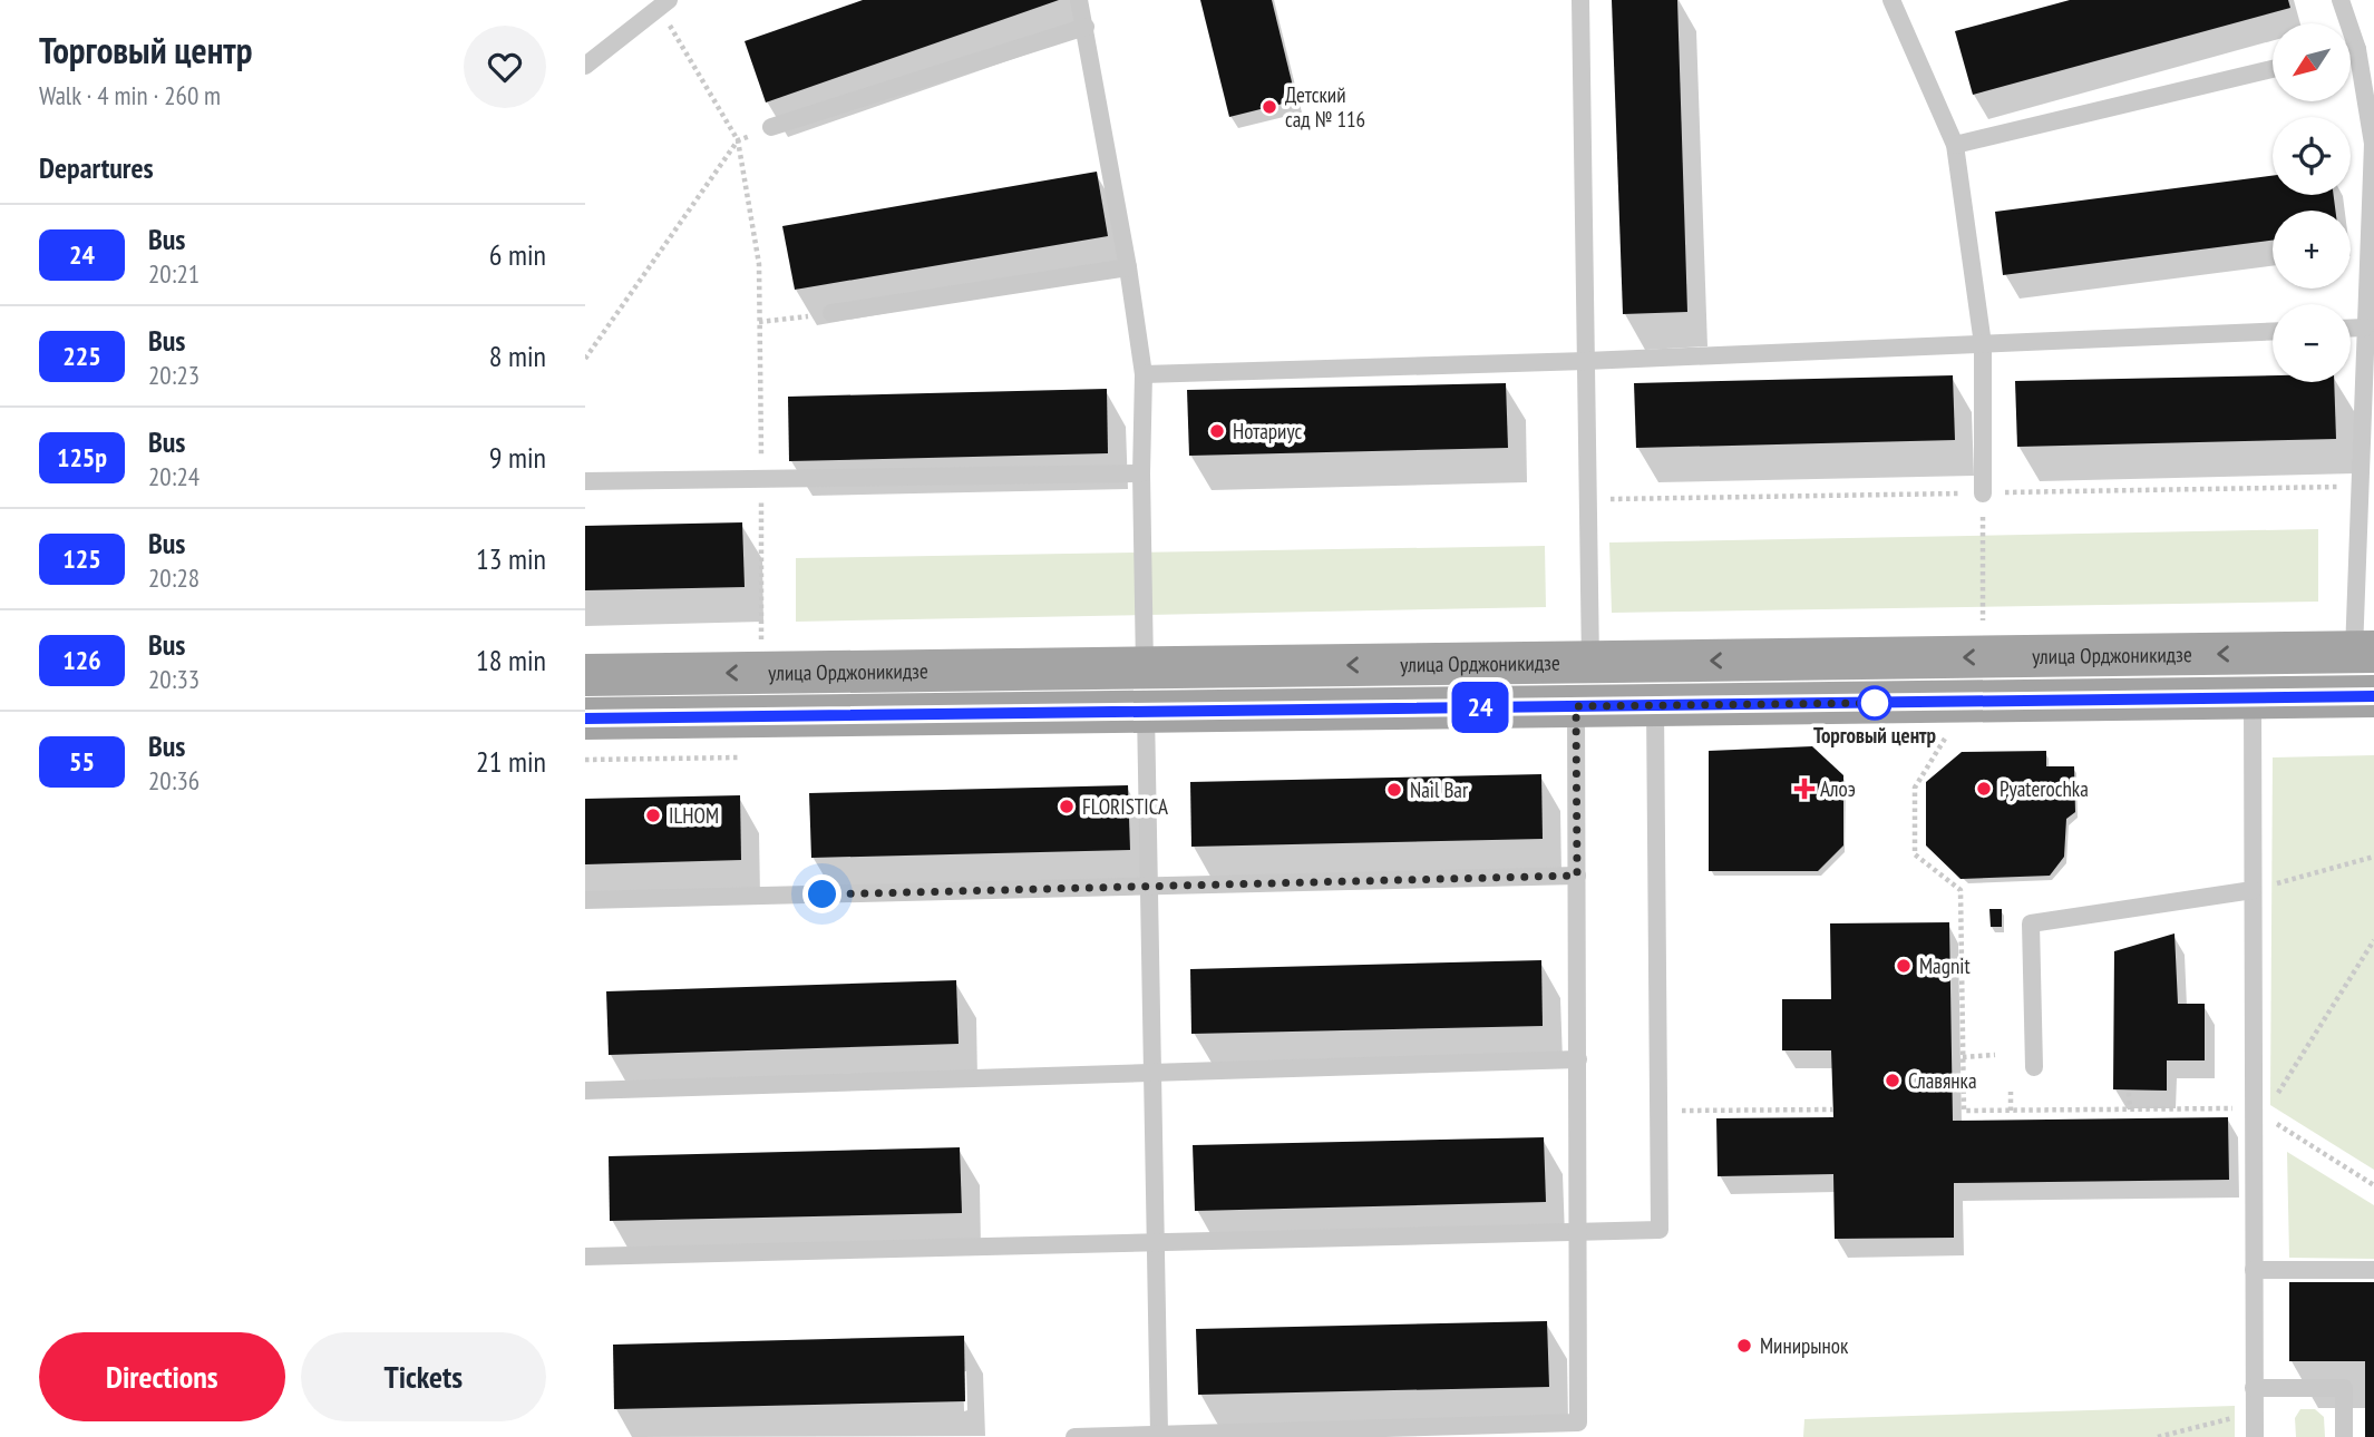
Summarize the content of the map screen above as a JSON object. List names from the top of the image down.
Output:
{
  "streets": {
    "main road": ["улица Орджоникидзе"]
  },
  "places": {
    "other": [
      "Детский сад № 116",
      "Нотариус",
      "Торговый центр",
      "Pyaterochka",
      "Nail Bar",
      "FLORISTICA",
      "ILHOM",
      "Magnit",
      "Славянка",
      "Минирынок"
    ],
    "health": ["Алоэ"]
  },
  "lines": ["bus line 24"],
  "north": "bottom left",
  "page": {
    "heading": [
      ["Торговый центр", "Walk · 4 min · 260 m"],
      "Departures"
    ],
    "on_map": "24",
    "map_buttons": ["+", "−"],
    "list": [
      {
        "mark": "24",
        "name": "Bus",
        "note": "20:21",
        "value": "6 min"
      },
      {
        "mark": "225",
        "name": "Bus",
        "note": "20:23",
        "value": "8 min"
      },
      {
        "mark": "125р",
        "name": "Bus",
        "note": "20:24",
        "value": "9 min"
      },
      {
        "mark": "125",
        "name": "Bus",
        "note": "20:28",
        "value": "13 min"
      },
      {
        "mark": "126",
        "name": "Bus",
        "note": "20:33",
        "value": "18 min"
      },
      {
        "mark": "55",
        "name": "Bus",
        "note": "20:36",
        "value": "21 min"
      }
    ],
    "buttons": ["Directions", "Tickets"]
  }
}
